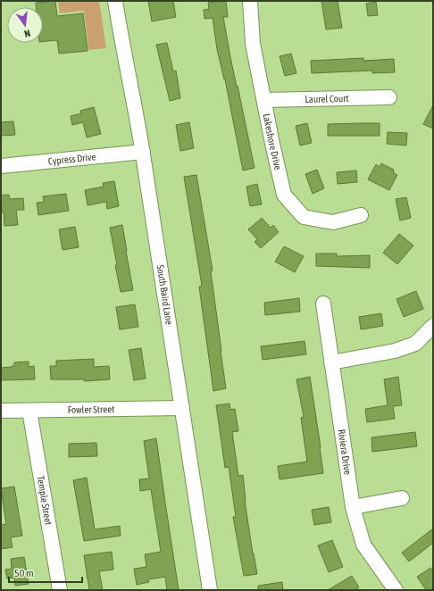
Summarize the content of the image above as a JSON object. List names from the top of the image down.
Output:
{
  "streets": {
    "street": [
      "Laurel Court",
      "Lakeshore Drive",
      "Cypress Drive",
      "South Baird Lane",
      "Fowler Street",
      "Riviera Drive",
      "Temple Street"
    ]
  },
  "crossings": [
    ["Laurel Court", "Lakeshore Drive"],
    ["Cypress Drive", "South Baird Lane"],
    ["South Baird Lane", "Fowler Street"],
    ["Fowler Street", "Temple Street"]
  ],
  "scale_bar": "50 m",
  "north": "bottom"
}
